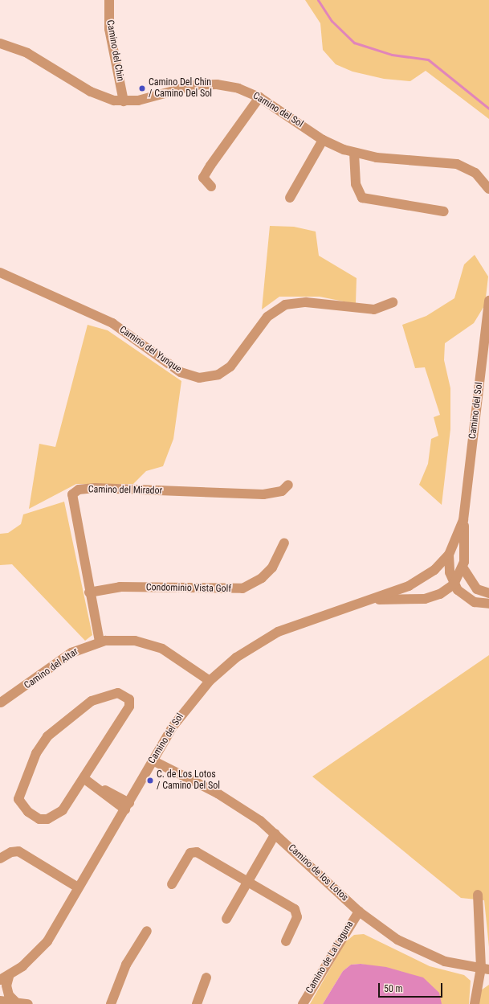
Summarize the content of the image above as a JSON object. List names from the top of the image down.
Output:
{
  "streets": {
    "street": [
      "Camino del Chin",
      "Camino del Sol",
      "Camino del Yunque",
      "Camino del Mirador",
      "Condominio Vista Golf",
      "Camino del Altar",
      "Camino de los Lotos",
      "Camino de La Laguna"
    ]
  },
  "crossings": [
    ["Camino del Chin", "Camino del Sol"],
    ["Camino del Sol", "Camino del Altar"],
    ["Camino del Sol", "Camino de los Lotos"],
    ["Camino del Mirador", "Condominio Vista Golf"],
    ["Camino del Mirador", "Camino del Altar"],
    ["Camino de los Lotos", "Camino de La Laguna"]
  ],
  "places": ["Camino Del Chin / Camino Del Sol", "C. de Los Lotos / Camino Del Sol"],
  "scale_bar": "50 m"
}
